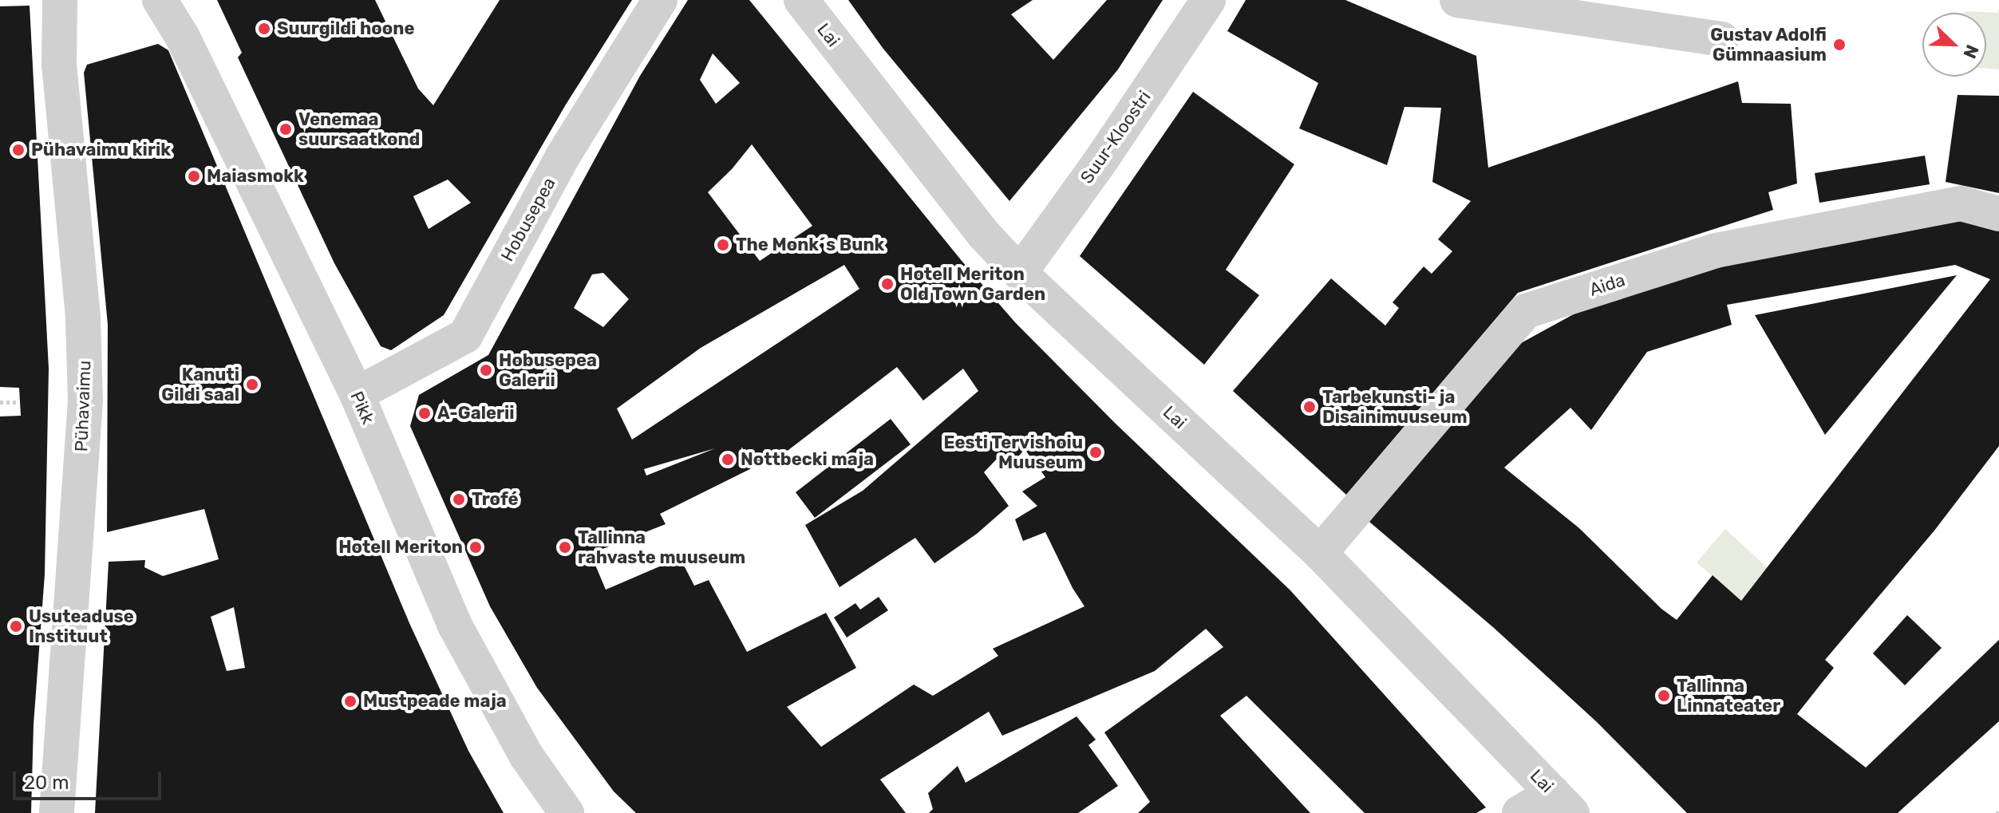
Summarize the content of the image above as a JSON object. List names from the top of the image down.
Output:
{
  "streets": {
    "street": [
      "Lai",
      "Suur-Kloostri",
      "Hobusepea",
      "Aida",
      "Pühavaimu",
      "Pikk"
    ]
  },
  "crossings": [
    ["Lai", "Suur-Kloostri"],
    ["Lai", "Aida"],
    ["Hobusepea", "Pikk"]
  ],
  "places": [
    "Suurgildi hoone",
    "Gustav Adolfi Gümnaasium",
    "Venemaa suursaatkond",
    "Pühavaimu kirik",
    "Maiasmokk",
    "The Monk´s Bunk",
    "Hotell Meriton Old Town Garden",
    "Hobusepea Galerii",
    "Kanuti Gildi saal",
    "Tarbekunsti- ja Disainimuuseum",
    "A-Galerii",
    "Eesti Tervishoiu Muuseum",
    "Nottbecki maja",
    "Trofé",
    "Hotell Meriton",
    "Tallinna rahvaste muuseum",
    "Usuteaduse Instituut",
    "Tallinna Linnateater",
    "Mustpeade maja"
  ],
  "scale_bar": "20 m",
  "north": "bottom right"
}
